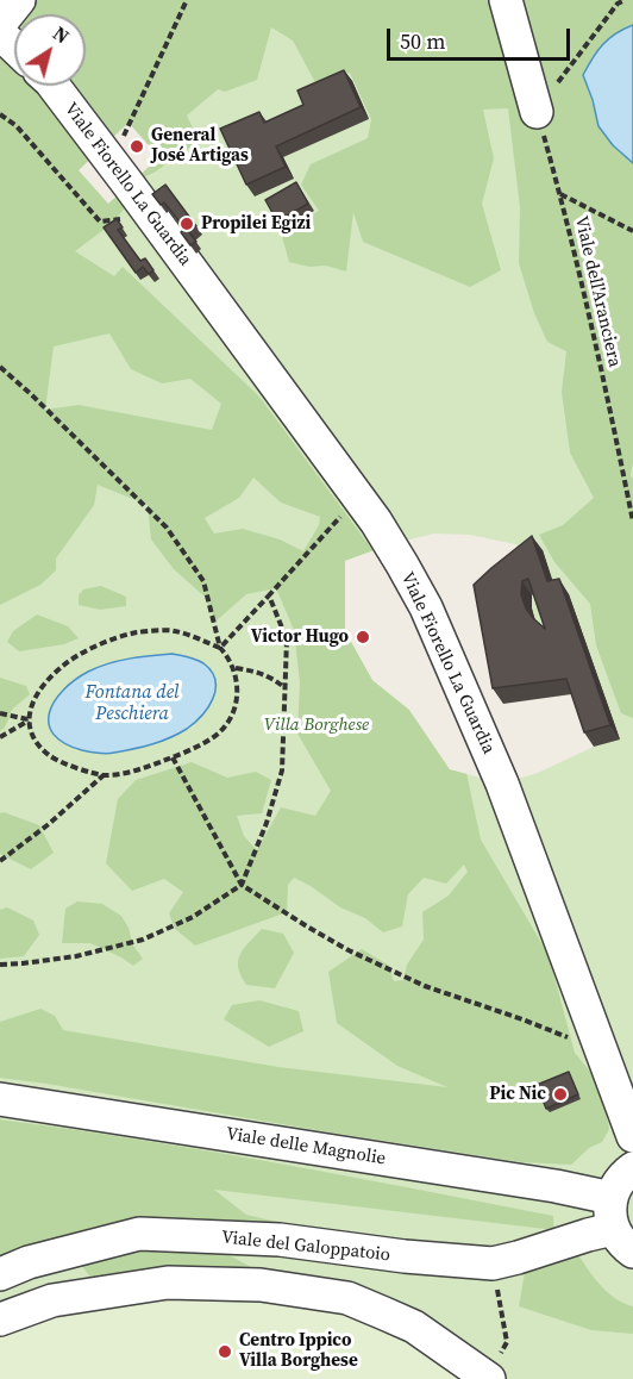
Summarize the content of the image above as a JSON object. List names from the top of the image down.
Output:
{
  "streets": {
    "street": ["Viale Fiorello La Guardia", "Viale delle Magnolie", "Viale del Galoppatoio"],
    "path": ["Viale dell'Aranciera"]
  },
  "crossings": [
    ["Viale delle Magnolie", "Viale del Galoppatoio"]
  ],
  "water": ["Fontana del Peschiera"],
  "parks": ["Villa Borghese"],
  "places": [
    "General José Artigas",
    "Propilei Egizi",
    "Victor Hugo",
    "Pic Nic",
    "Centro Ippico Villa Borghese"
  ],
  "scale_bar": "50 m",
  "north": "top right"
}
